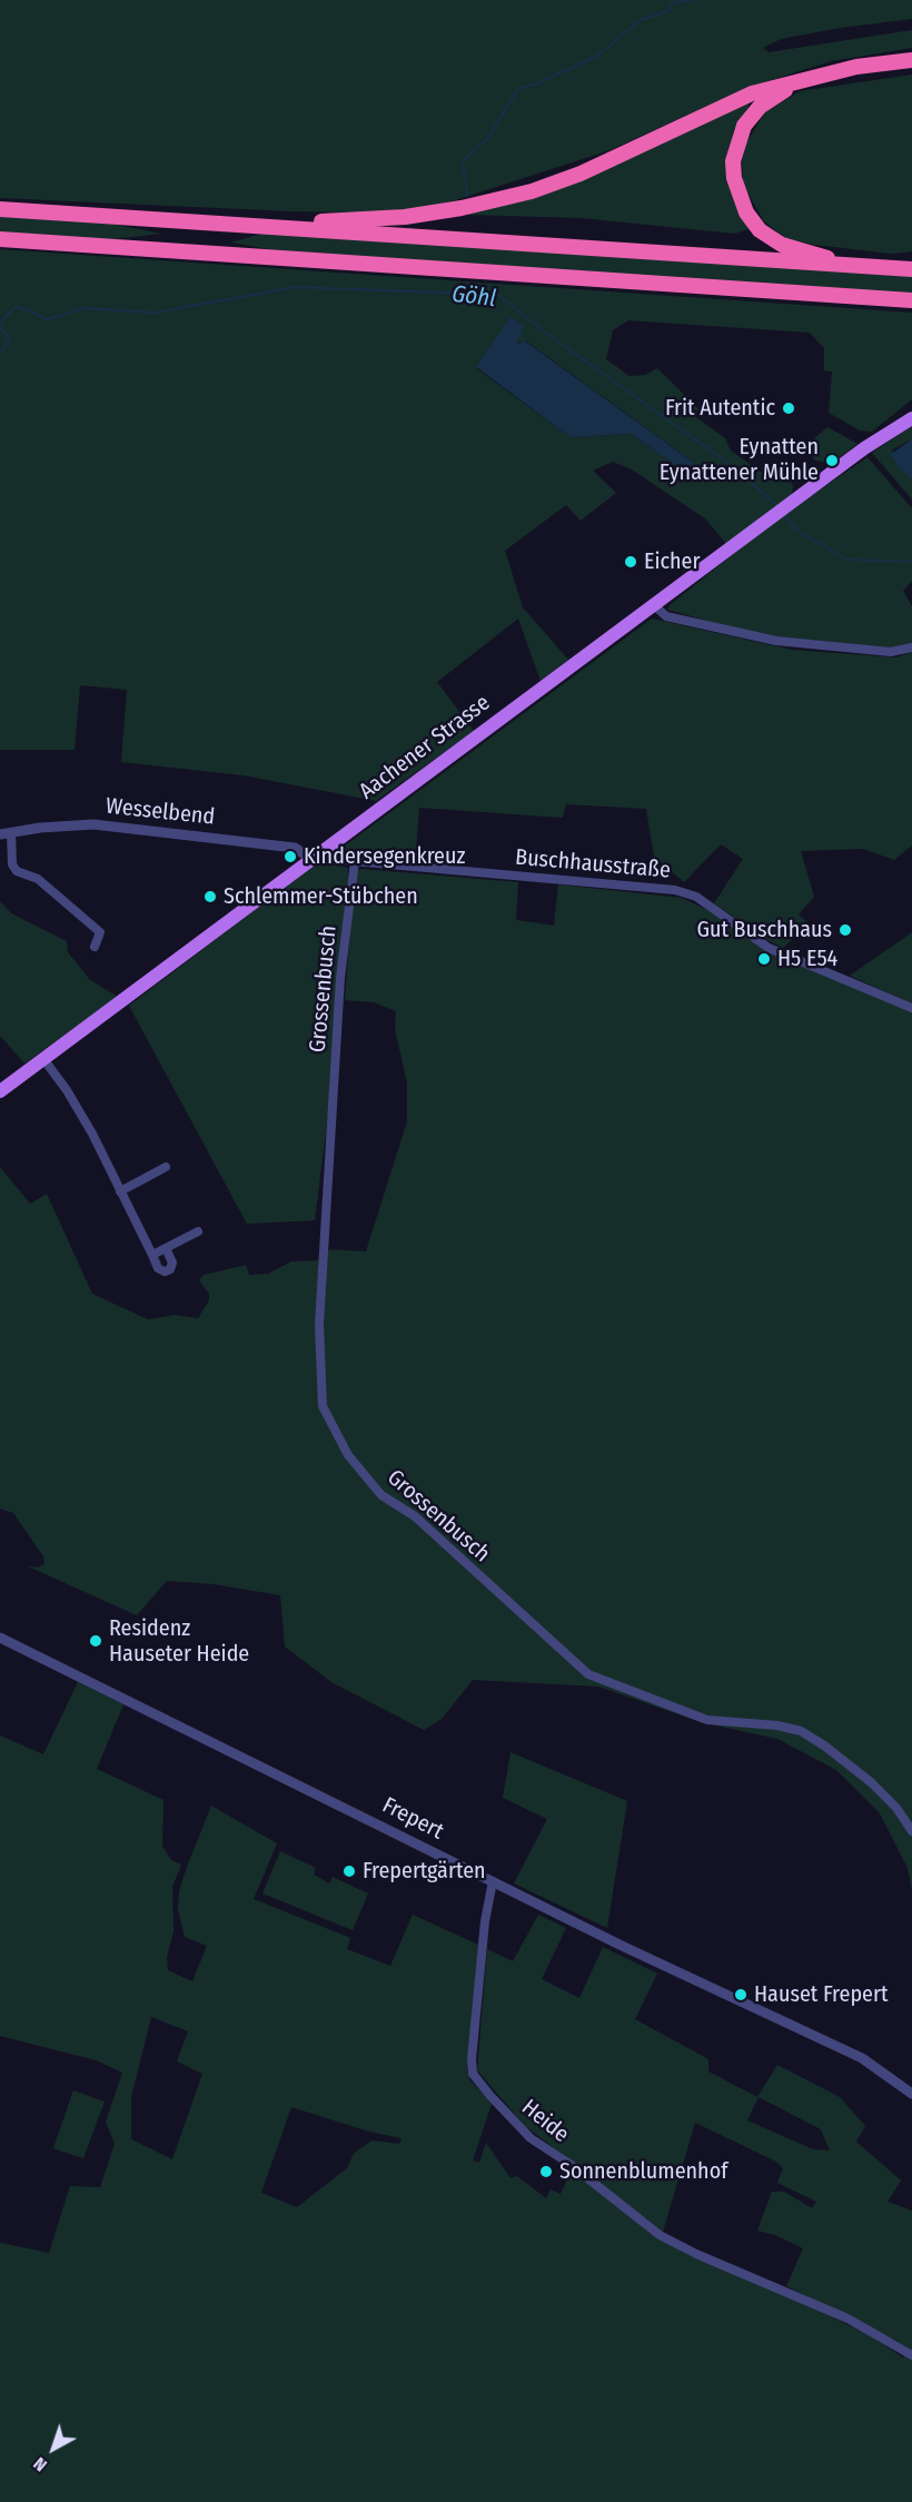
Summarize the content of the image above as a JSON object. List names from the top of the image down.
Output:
{
  "streets": {
    "main road": ["Aachener Strasse"],
    "street": [
      "Wesselbend",
      "Buschhausstraße",
      "Grossenbusch",
      "Frepert",
      "Heide"
    ]
  },
  "crossings": [
    ["Aachener Strasse", "Wesselbend"],
    ["Aachener Strasse", "Buschhausstraße"],
    ["Buschhausstraße", "Grossenbusch"],
    ["Frepert", "Heide"]
  ],
  "water": ["Göhl"],
  "places": [
    "Frit Autentic",
    "Eynatten Eynattener Mühle",
    "Eicher",
    "Kindersegenkreuz",
    "Schlemmer-Stübchen",
    "Gut Buschhaus",
    "H5 E54",
    "Residenz Hauseter Heide",
    "Frepertgärten",
    "Hauset Frepert",
    "Sonnenblumenhof"
  ],
  "north": "bottom left"
}
